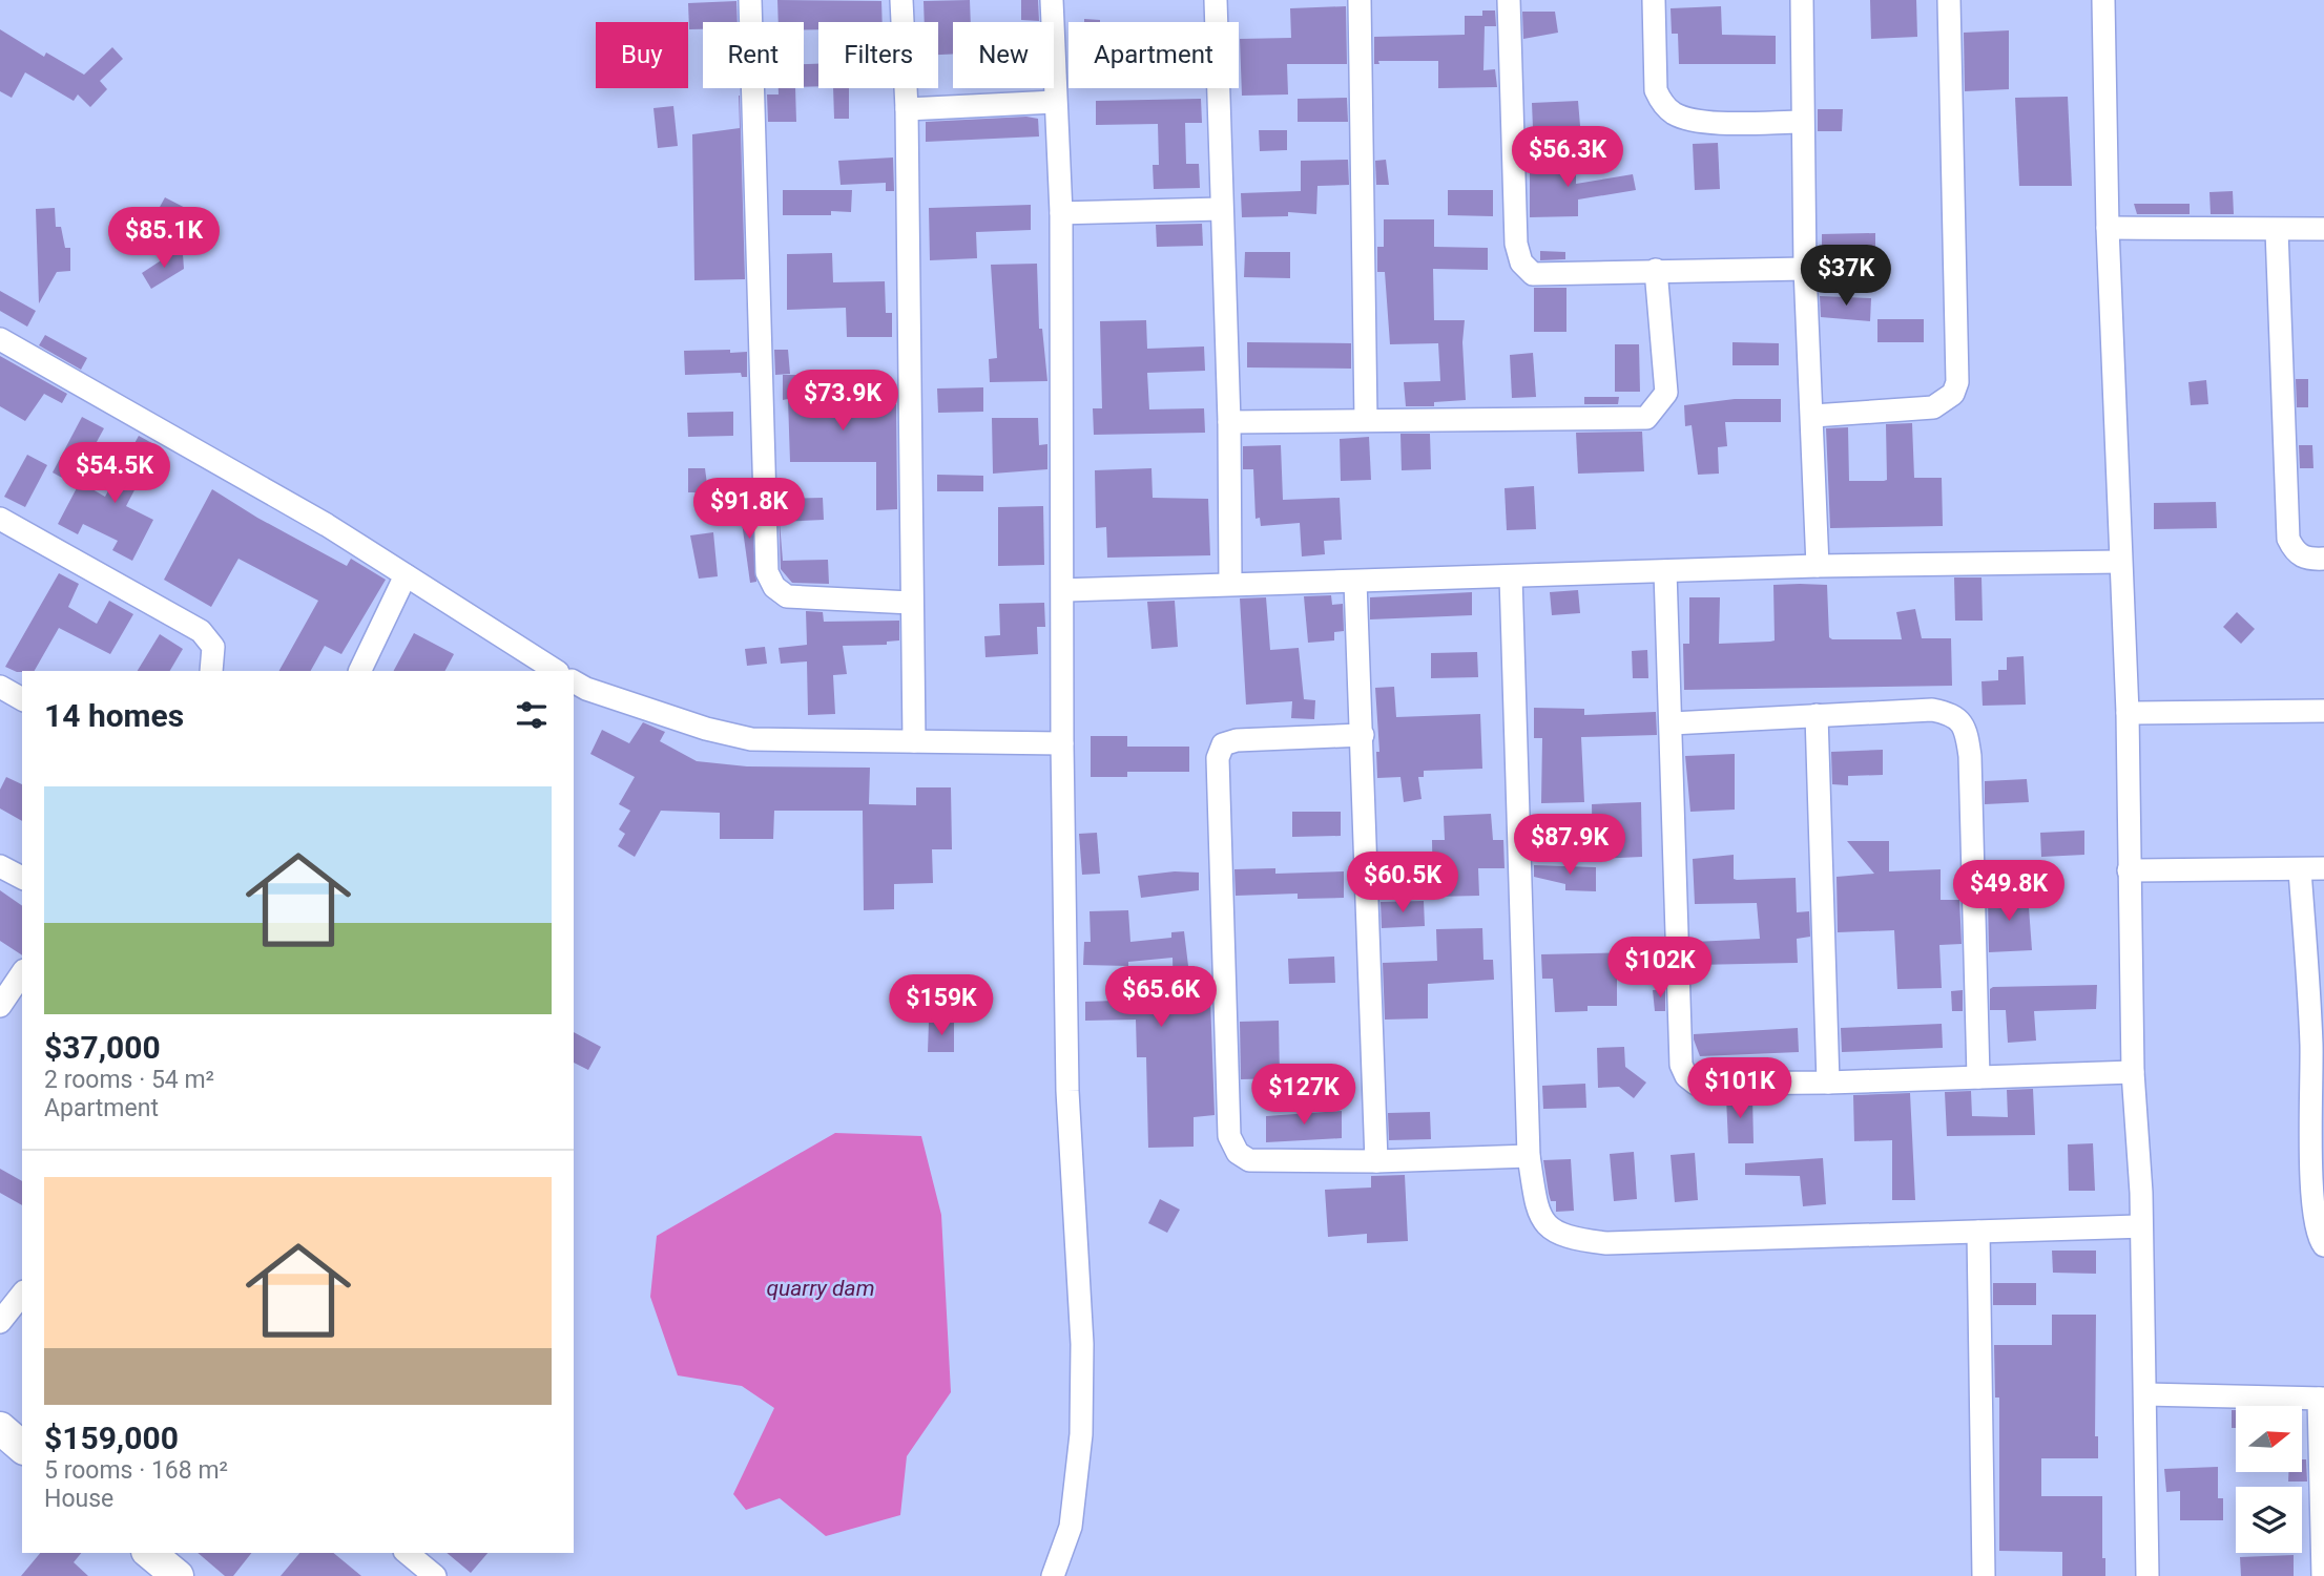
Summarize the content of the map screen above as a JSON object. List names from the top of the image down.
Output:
{
  "water": ["quarry dam"],
  "north": "right",
  "page": {
    "chip": [
      "Buy",
      "Rent",
      "Filters",
      "New",
      "Apartment"
    ],
    "price": [
      "$56.3K",
      "$85.1K",
      "$37K",
      "$73.9K",
      "$54.5K",
      "$91.8K",
      "$87.9K",
      "$60.5K",
      "$49.8K",
      "$102K",
      "$65.6K",
      "$159K",
      "$101K",
      "$127K"
    ],
    "heading": "14 homes",
    "list": [
      {
        "name": "$37,000",
        "note": "2 rooms · 54 m² · Apartment"
      },
      {
        "name": "$159,000",
        "note": "5 rooms · 168 m² · House"
      }
    ]
  }
}
